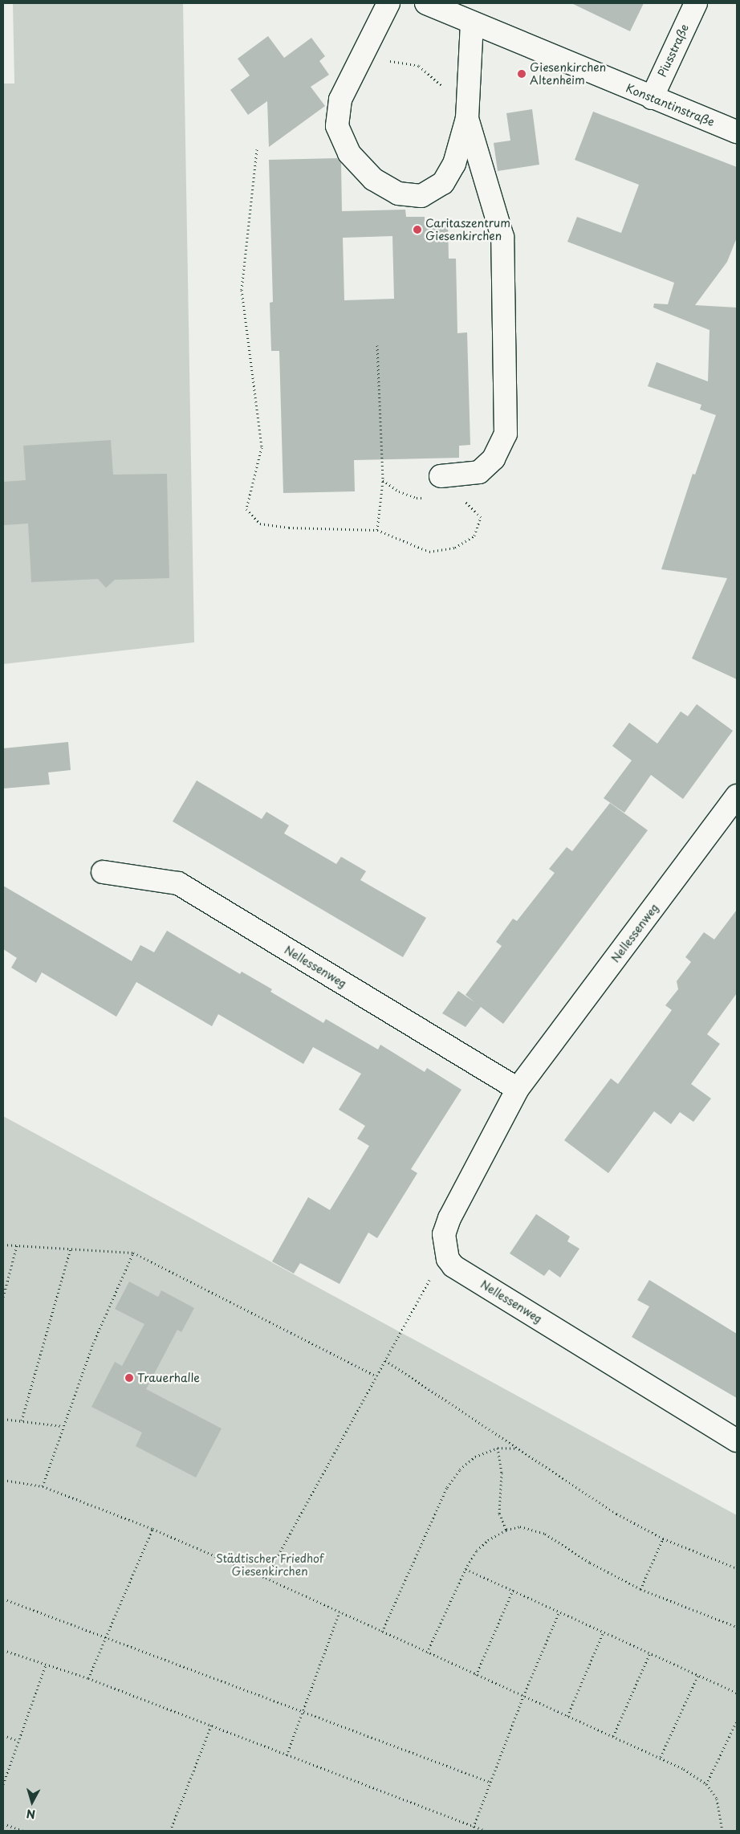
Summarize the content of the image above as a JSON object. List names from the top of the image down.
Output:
{
  "streets": {
    "street": ["Piusstraße", "Konstantinstraße", "Nellessenweg"]
  },
  "crossings": [
    ["Piusstraße", "Konstantinstraße"]
  ],
  "parks": ["Städtischer Friedhof Giesenkirchen"],
  "places": ["Giesenkirchen Altenheim", "Caritaszentrum Giesenkirchen", "Trauerhalle"],
  "north": "bottom"
}
